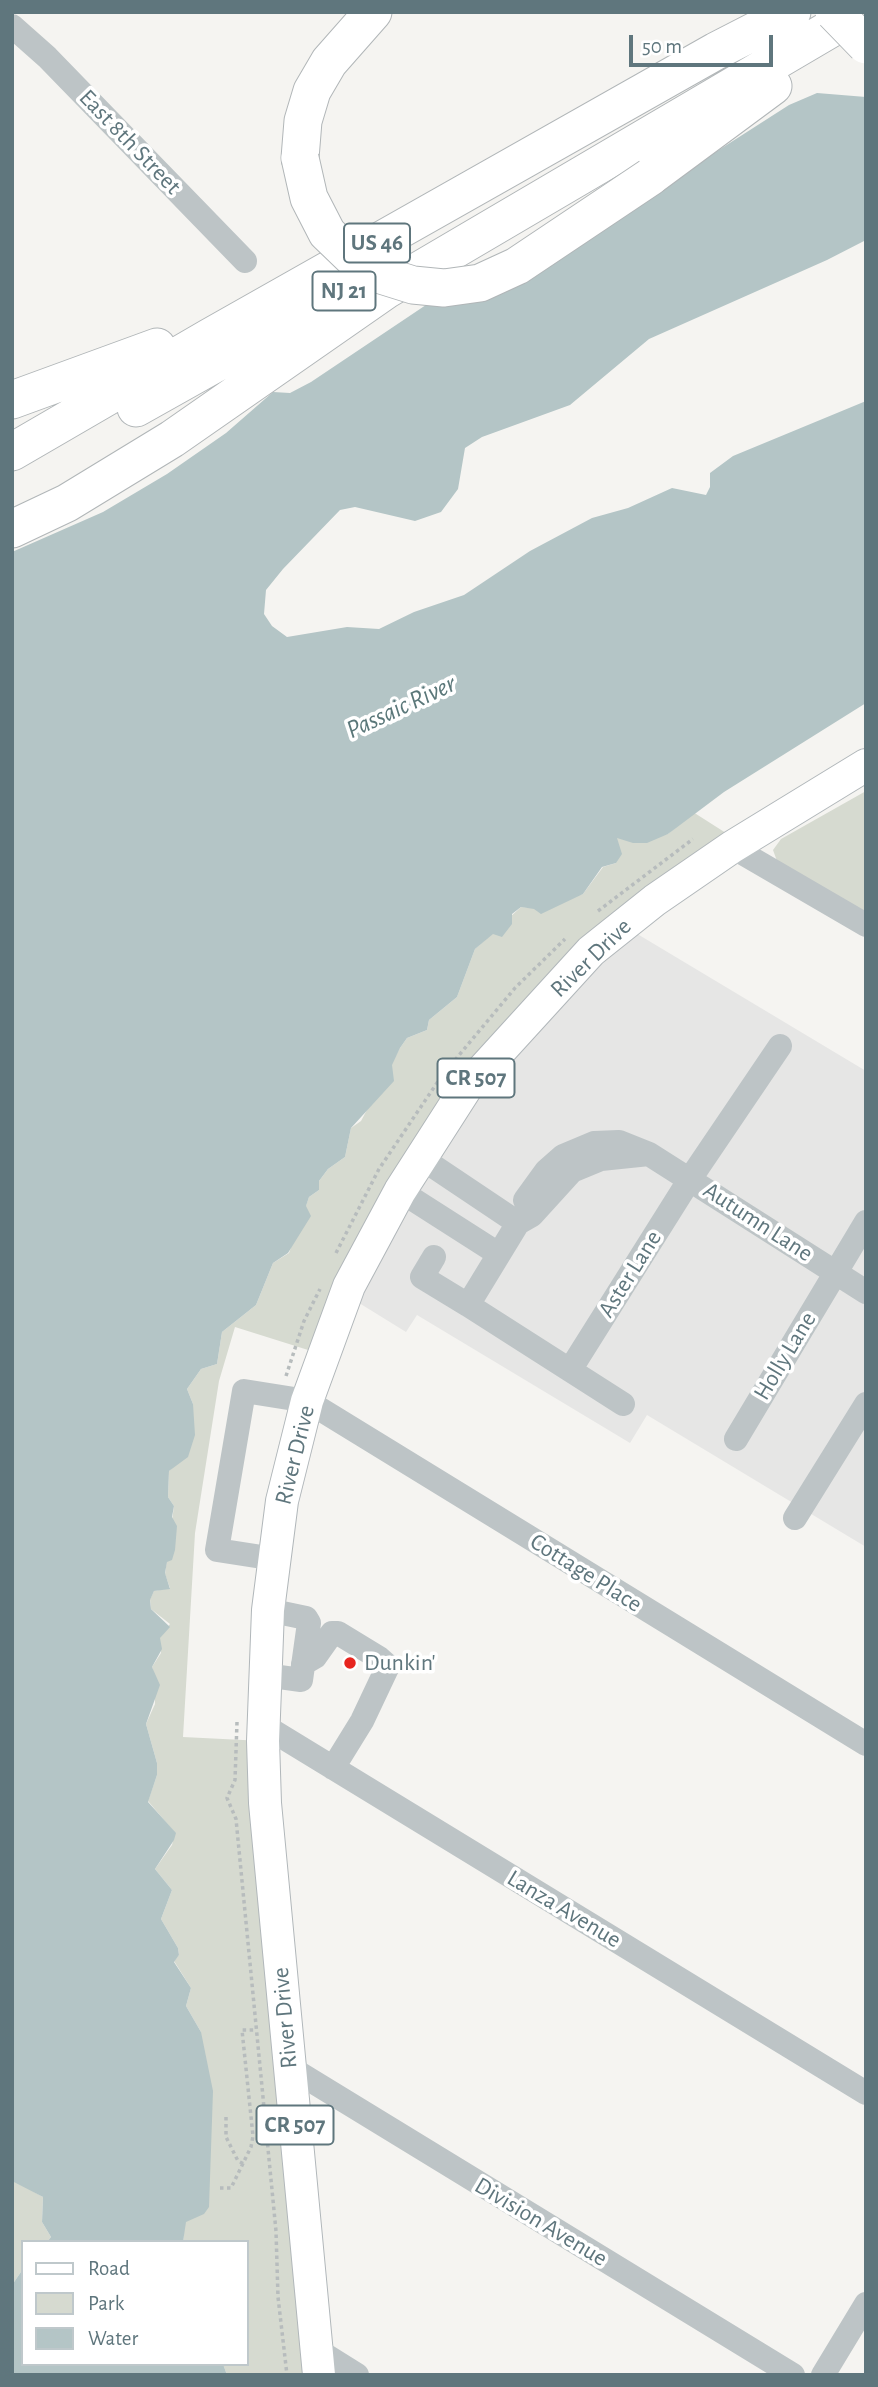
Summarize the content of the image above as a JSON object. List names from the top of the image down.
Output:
{
  "streets": {
    "highway": ["US 46", "NJ 21"],
    "main road": ["River Drive", "CR 507"],
    "street": [
      "East 8th Street",
      "Autumn Lane",
      "Aster Lane",
      "Holly Lane",
      "Cottage Place",
      "Lanza Avenue",
      "Division Avenue"
    ]
  },
  "crossings": [
    ["US 46", "NJ 21"],
    ["River Drive", "Cottage Place"],
    ["River Drive", "Lanza Avenue"],
    ["River Drive", "Division Avenue"],
    ["Autumn Lane", "Aster Lane"],
    ["Autumn Lane", "Holly Lane"]
  ],
  "water": ["Passaic River"],
  "places": ["Dunkin'"],
  "legend": ["Road", "Park", "Water"],
  "scale_bar": "50 m"
}
